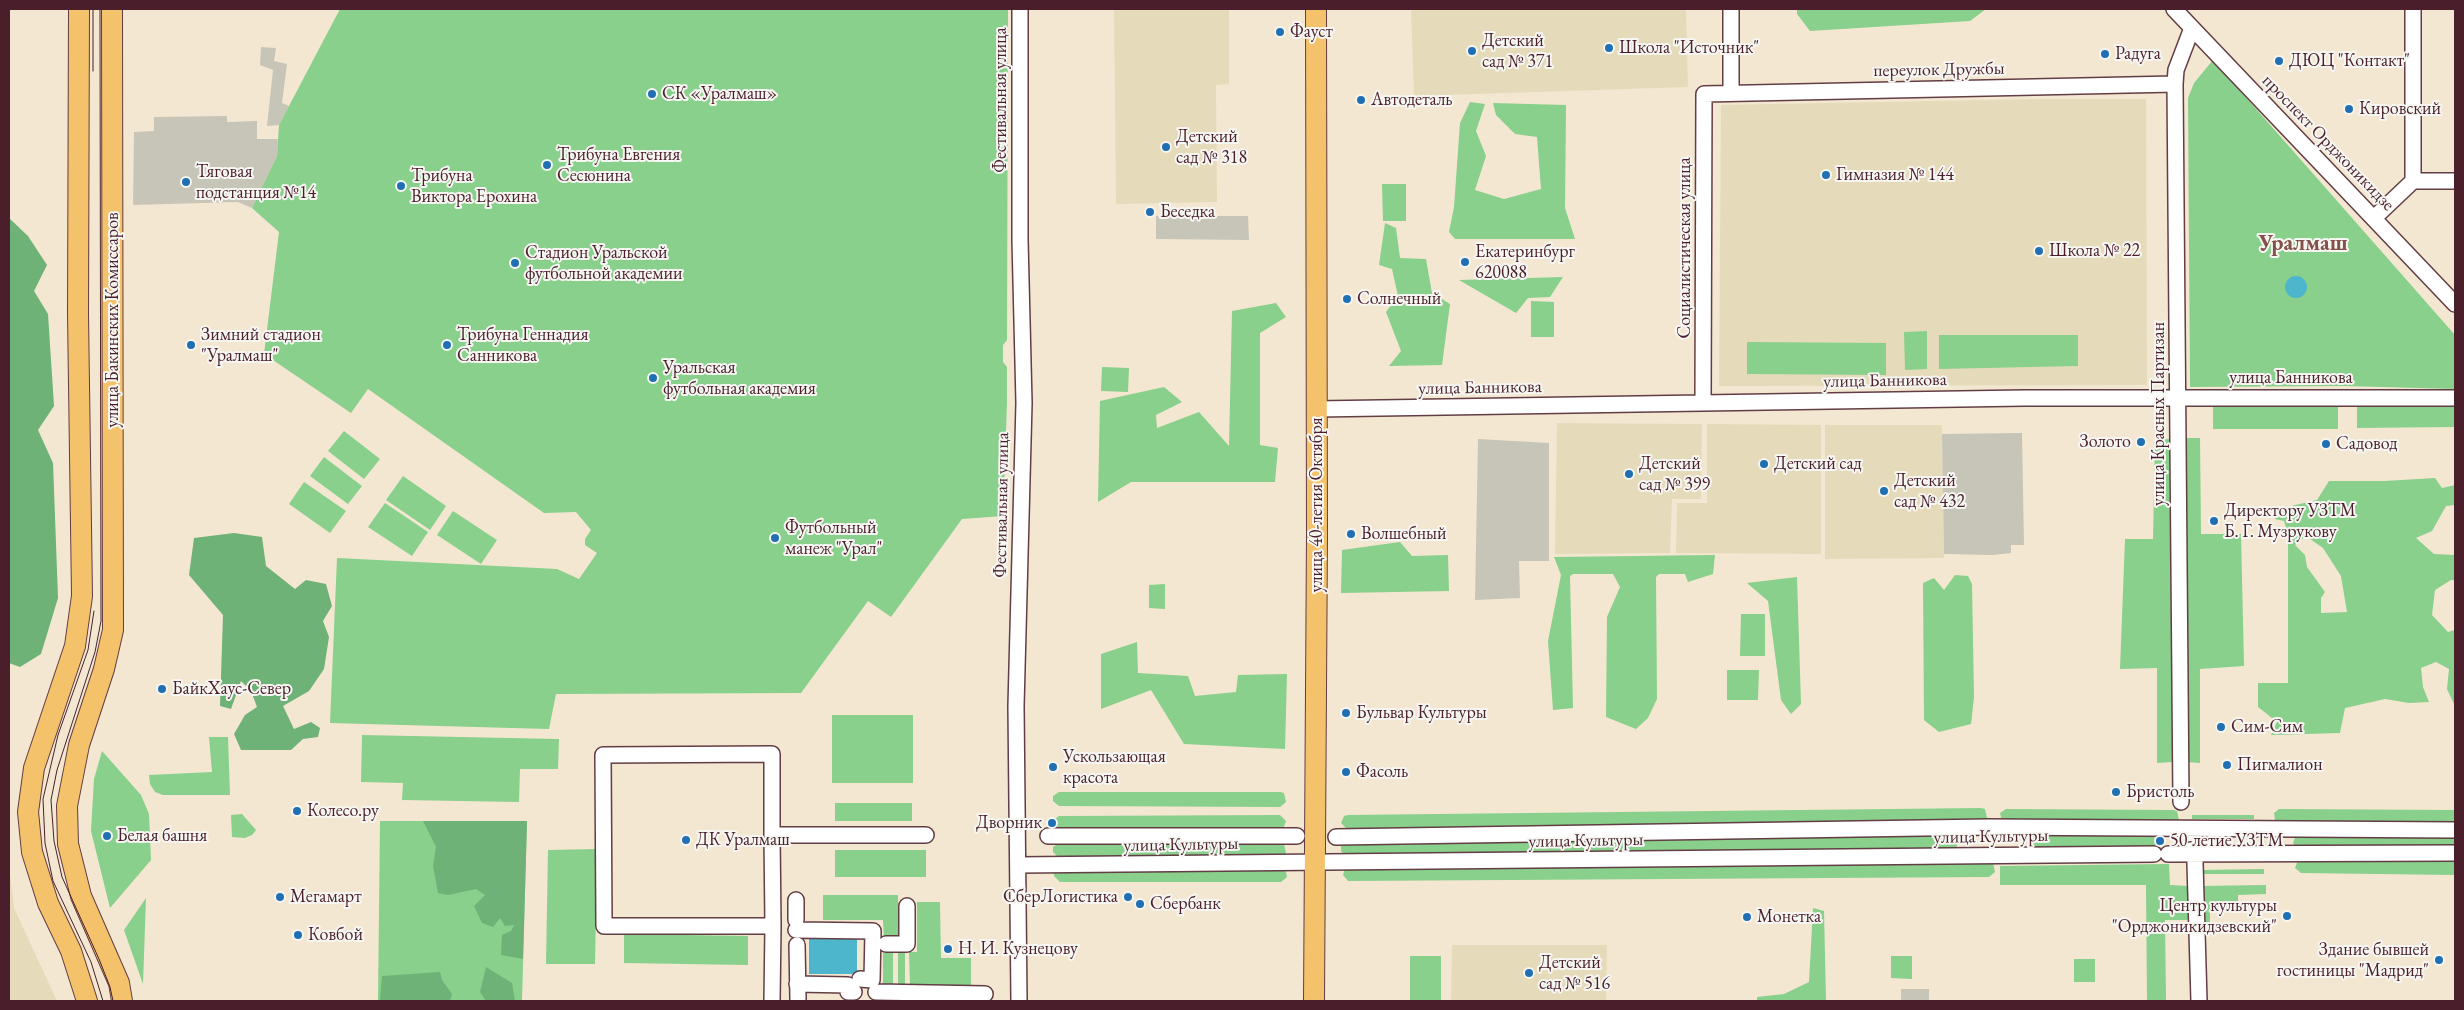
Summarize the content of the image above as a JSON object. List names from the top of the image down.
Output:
{
  "streets": {
    "main road": ["улица Бакинских Комиссаров", "улица 40-летия Октября"],
    "street": [
      "переулок Дружбы",
      "Фестивальная улица",
      "проспект Орджоникидзе",
      "Социалистическая улица",
      "улица Банникова",
      "улица Красных Партизан",
      "улица Культуры"
    ]
  },
  "crossings": [
    ["переулок Дружбы", "Социалистическая улица"],
    ["переулок Дружбы", "улица Красных Партизан"],
    ["Фестивальная улица", "улица Культуры"],
    ["проспект Орджоникидзе", "улица Красных Партизан"],
    ["Социалистическая улица", "улица Банникова"],
    ["улица Банникова", "улица Красных Партизан"],
    ["улица Банникова", "улица 40-летия Октября"],
    ["улица 40-летия Октября", "улица Культуры"]
  ],
  "districts": ["Уралмаш"],
  "places": [
    "Фауст",
    "Школа \"Источник\"",
    "Детский сад № 371",
    "Радуга",
    "ДЮЦ \"Контакт\"",
    "СК «Уралмаш»",
    "Автодеталь",
    "Кировский",
    "Детский сад № 318",
    "Трибуна Евгения Сесюнина",
    "Гимназия № 144",
    "Тяговая подстанция №14",
    "Трибуна Виктора Ерохина",
    "Беседка",
    "Школа № 22",
    "Екатеринбург 620088",
    "Стадион Уральской футбольной академии",
    "Солнечный",
    "Зимний стадион \"Уралмаш\"",
    "Трибуна Геннадия Санникова",
    "Уральская футбольная академия",
    "Золото",
    "Садовод",
    "Детский сад",
    "Детский сад № 399",
    "Детский сад № 432",
    "Директору УЗТМ Б. Г. Музрукову",
    "Волшебный",
    "Футбольный манеж \"Урал\"",
    "БайкХаус-Север",
    "Бульвар Культуры",
    "Сим-Сим",
    "Пигмалион",
    "Ускользающая красота",
    "Фасоль",
    "Бристоль",
    "Колесо.ру",
    "Дворник",
    "Белая башня",
    "ДК Уралмаш",
    "50-летие УЗТМ",
    "Мегамарт",
    "СберЛогистика",
    "Сбербанк",
    "Центр культуры \"Орджоникидзевский\"",
    "Монетка",
    "Ковбой",
    "Н. И. Кузнецову",
    "Здание бывшей гостиницы \"Мадрид\"",
    "Детский сад № 516"
  ]
}
